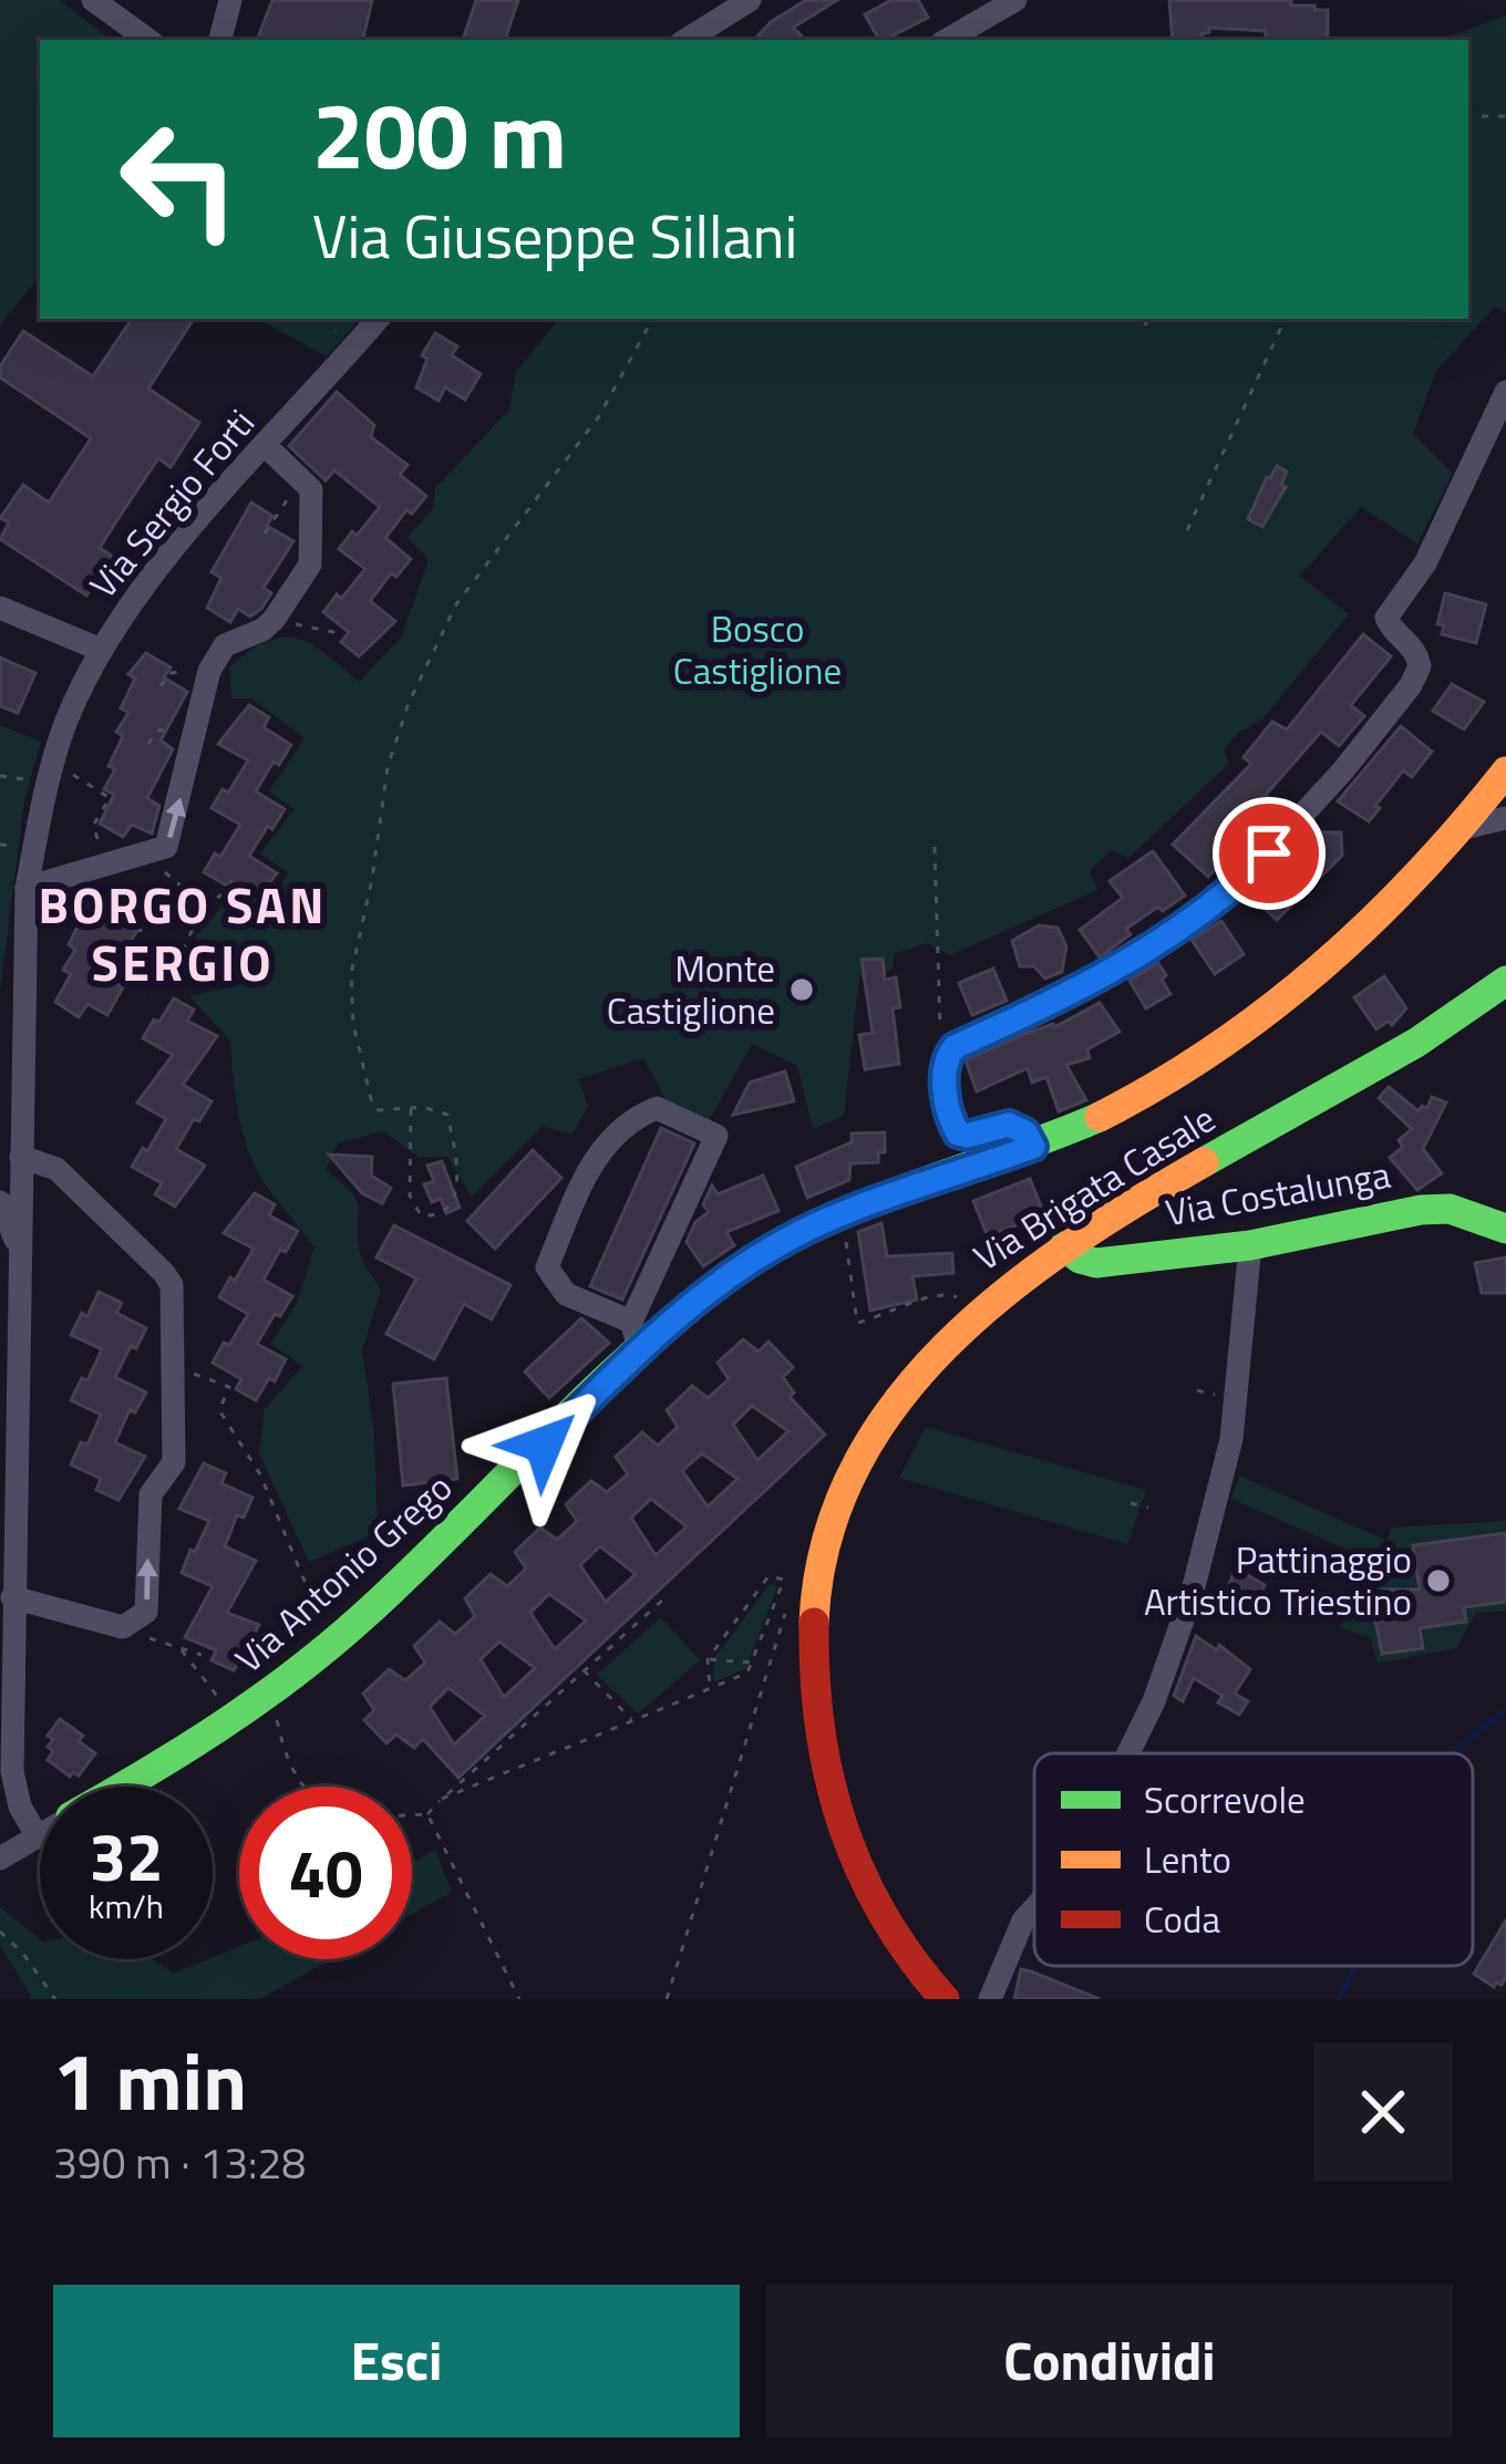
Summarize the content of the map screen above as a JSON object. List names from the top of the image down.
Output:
{
  "streets": {
    "street": [
      "Via Sergio Forti",
      "Via Brigata Casale",
      "Via Costalunga",
      "Via Antonio Grego"
    ]
  },
  "crossings": [
    ["Via Sergio Forti", "Via Antonio Grego"],
    ["Via Brigata Casale", "Via Costalunga"]
  ],
  "districts": ["BORGO SAN SERGIO"],
  "parks": ["Bosco Castiglione"],
  "places": ["Monte Castiglione", "Pattinaggio Artistico Triestino"],
  "legend": ["Scorrevole", "Lento", "Coda"],
  "page": {
    "turn": ["200 m", "Via Giuseppe Sillani"],
    "speed": "32 km/h",
    "limit": "40",
    "heading": ["1 min", "390 m · 13:28"],
    "buttons": ["Esci", "Condividi"]
  }
}
